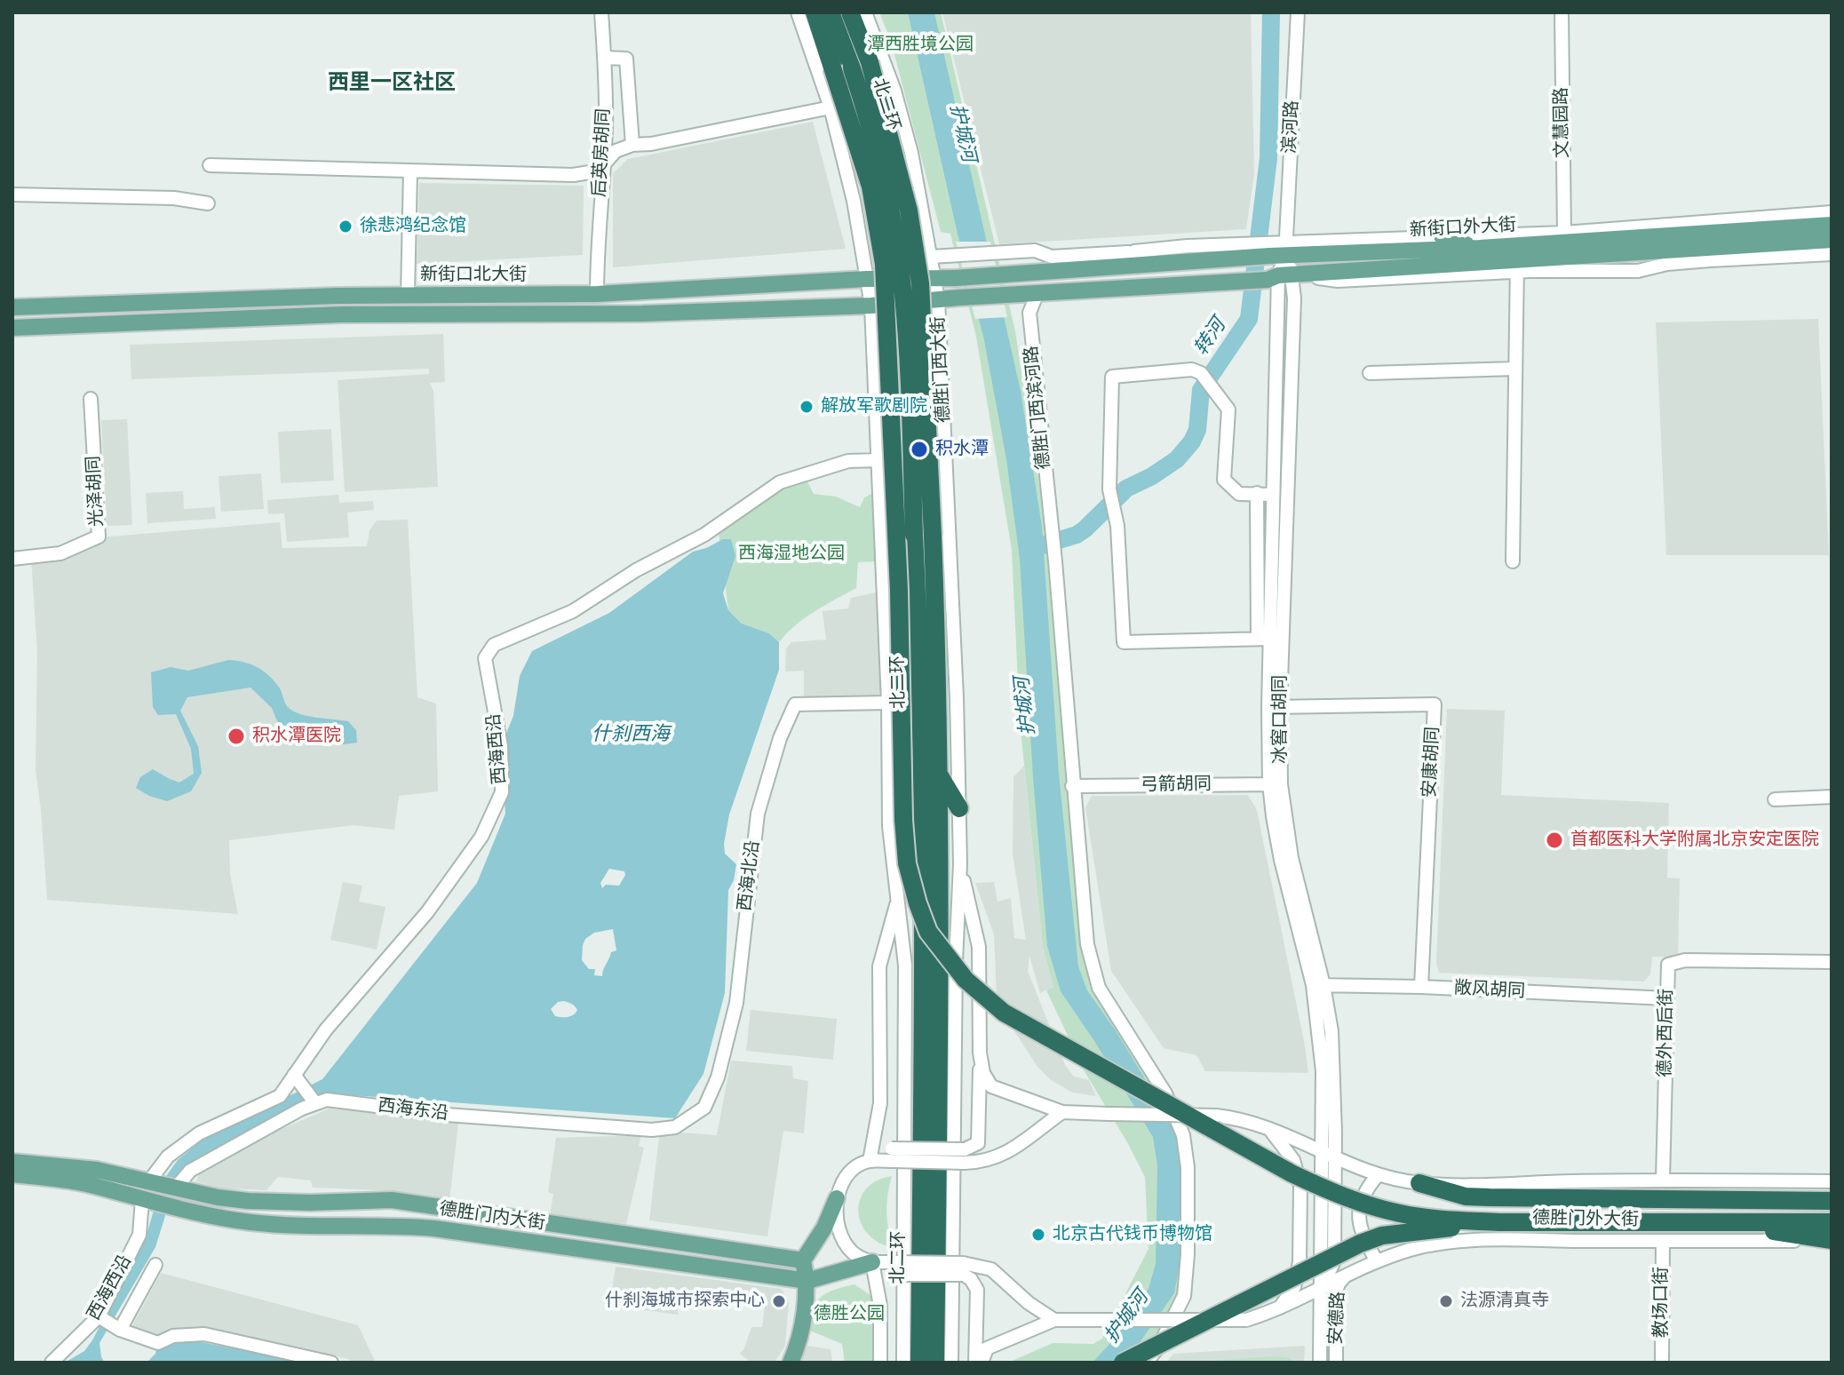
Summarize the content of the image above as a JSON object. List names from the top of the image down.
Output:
{
  "streets": {
    "highway": ["北二环", "德胜门外大街"],
    "main road": ["新街口外大街", "新街口北大街", "德胜门内大街"],
    "street": [
      "文慧园路",
      "滨河路",
      "后英房胡同",
      "德胜门西大街",
      "德胜门西滨河路",
      "光泽胡同",
      "冰窖口胡同",
      "西海西沿",
      "安康胡同",
      "弓箭胡同",
      "西海北沿",
      "敞风胡同",
      "德外西后街",
      "西海东沿",
      "教场口街",
      "安德路"
    ]
  },
  "crossings": [
    ["文慧园路", "新街口外大街"],
    ["滨河路", "新街口外大街"],
    ["滨河路", "冰窖口胡同"],
    ["后英房胡同", "新街口北大街"],
    ["新街口外大街", "新街口北大街"],
    ["新街口外大街", "德胜门西大街"],
    ["新街口外大街", "德胜门西滨河路"],
    ["新街口外大街", "冰窖口胡同"],
    ["新街口北大街", "德胜门西大街"],
    ["德胜门西滨河路", "弓箭胡同"],
    ["冰窖口胡同", "安康胡同"],
    ["冰窖口胡同", "弓箭胡同"],
    ["冰窖口胡同", "敞风胡同"],
    ["冰窖口胡同", "德胜门外大街"],
    ["冰窖口胡同", "安德路"],
    ["安康胡同", "敞风胡同"],
    ["西海北沿", "西海东沿"],
    ["敞风胡同", "德外西后街"],
    ["德外西后街", "德胜门外大街"],
    ["西海东沿", "德胜门内大街"],
    ["德胜门外大街", "教场口街"],
    ["德胜门外大街", "安德路"]
  ],
  "districts": ["西里一区社区"],
  "water": ["护城河", "转河", "什刹西海"],
  "parks": ["潭西胜境公园", "西海湿地公园", "德胜公园"],
  "places": [
    "徐悲鸿纪念馆",
    "解放军歌剧院",
    "积水潭",
    "积水潭医院",
    "首都医科大学附属北京安定医院",
    "北京古代钱币博物馆",
    "什刹海城市探索中心",
    "法源清真寺"
  ]
}
